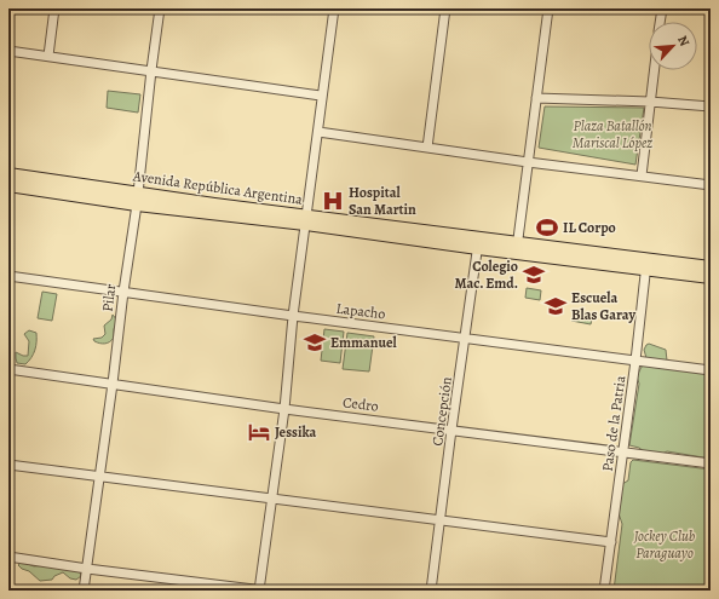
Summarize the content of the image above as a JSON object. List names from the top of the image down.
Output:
{
  "streets": {
    "highway": ["Avenida República Argentina"],
    "street": [
      "Pilar",
      "Lapacho",
      "Cedro",
      "Concepción",
      "Paso de la Patria"
    ]
  },
  "crossings": [
    ["Avenida República Argentina", "Pilar"],
    ["Avenida República Argentina", "Concepción"],
    ["Avenida República Argentina", "Paso de la Patria"],
    ["Pilar", "Lapacho"],
    ["Pilar", "Cedro"],
    ["Lapacho", "Concepción"],
    ["Lapacho", "Paso de la Patria"],
    ["Cedro", "Concepción"],
    ["Cedro", "Paso de la Patria"]
  ],
  "parks": ["Plaza Batallón Mariscal López", "Jockey Club Paraguayo"],
  "places": {
    "hospital": ["Hospital San Martin"],
    "sports": ["IL Corpo"],
    "school or university": ["Colegio Mac. Emd.", "Escuela Blas Garay", "Emmanuel"],
    "hotel": ["Jessika"]
  },
  "north": "top right"
}
